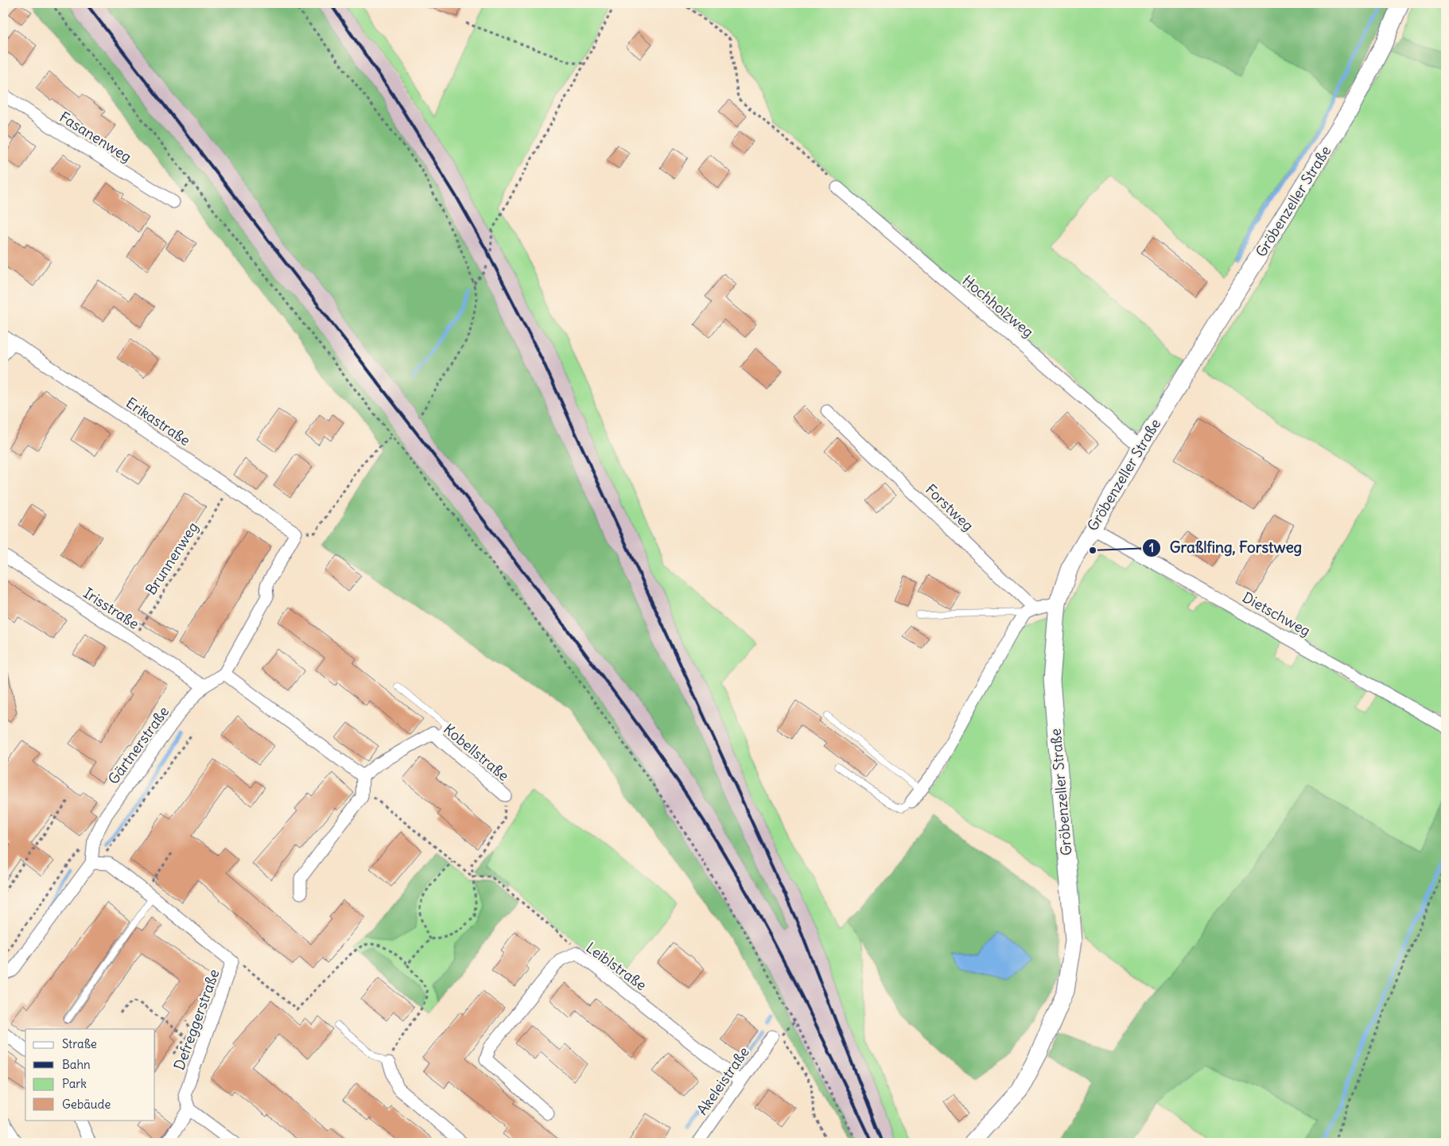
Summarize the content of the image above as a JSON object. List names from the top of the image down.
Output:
{
  "streets": {
    "street": [
      "Fasanenweg",
      "Gröbenzeller Straße",
      "Hochholzweg",
      "Erikastraße",
      "Forstweg",
      "Irisstraße",
      "Dietschweg",
      "Gärtnerstraße",
      "Kobellstraße",
      "Leiblstraße",
      "Defreggerstraße",
      "Akeleistraße"
    ],
    "path": ["Brunnenweg"]
  },
  "crossings": [
    ["Gröbenzeller Straße", "Hochholzweg"],
    ["Gröbenzeller Straße", "Dietschweg"],
    ["Erikastraße", "Brunnenweg"],
    ["Erikastraße", "Gärtnerstraße"],
    ["Brunnenweg", "Irisstraße"],
    ["Irisstraße", "Gärtnerstraße"],
    ["Gärtnerstraße", "Defreggerstraße"],
    ["Leiblstraße", "Akeleistraße"]
  ],
  "places": ["Graßlfing, Forstweg"],
  "legend": [
    "Straße",
    "Bahn",
    "Park",
    "Gebäude"
  ]
}
